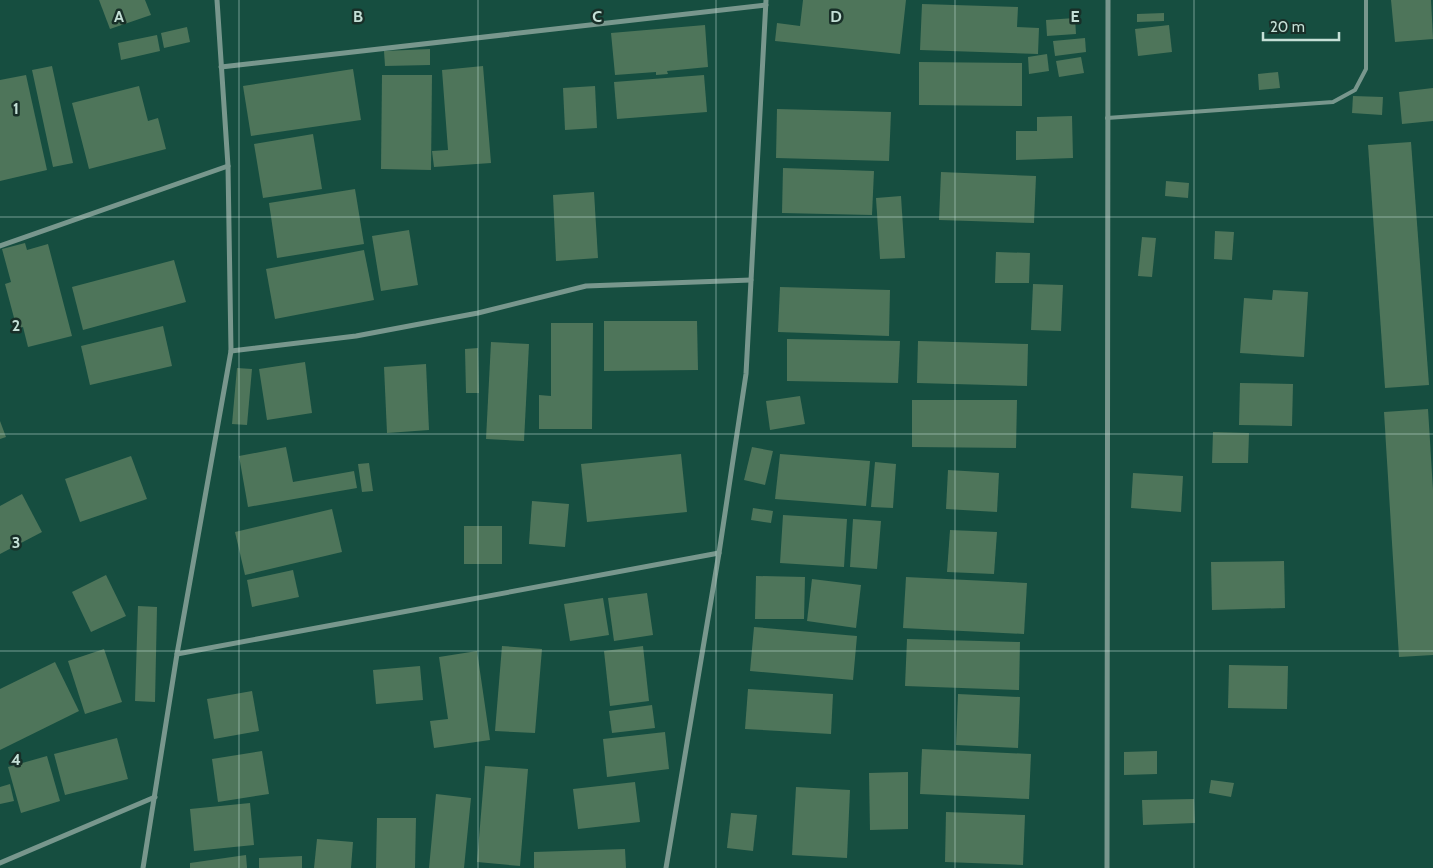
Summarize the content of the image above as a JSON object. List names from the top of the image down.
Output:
{
  "scale_bar": "20 m",
  "grid": {
    "columns": [
      "A",
      "B",
      "C",
      "D",
      "E"
    ],
    "rows": [
      "1",
      "2",
      "3",
      "4"
    ]
  }
}
